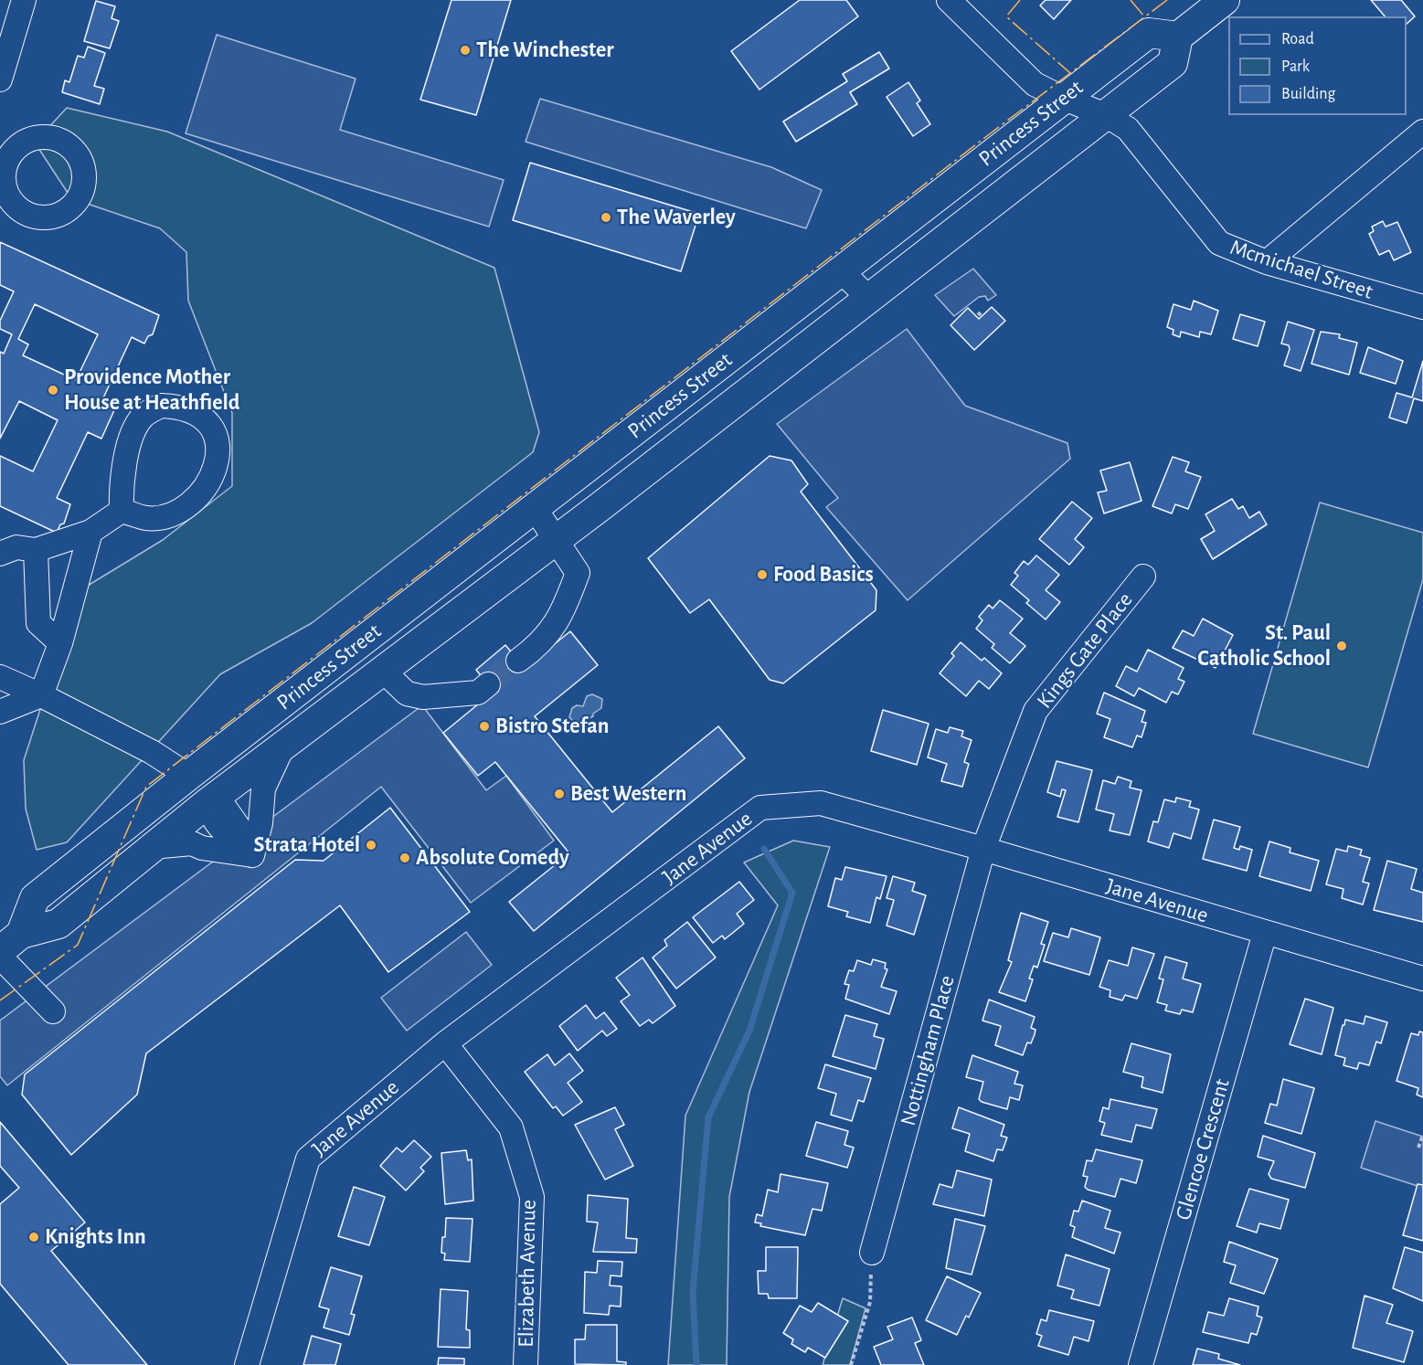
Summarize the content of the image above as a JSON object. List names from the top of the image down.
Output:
{
  "streets": {
    "main road": ["Princess Street"],
    "street": [
      "Mcmichael Street",
      "Kings Gate Place",
      "Jane Avenue",
      "Nottingham Place",
      "Glencoe Crescent",
      "Elizabeth Avenue"
    ]
  },
  "crossings": [
    ["Princess Street", "Mcmichael Street"],
    ["Kings Gate Place", "Jane Avenue"],
    ["Kings Gate Place", "Nottingham Place"],
    ["Jane Avenue", "Nottingham Place"],
    ["Jane Avenue", "Glencoe Crescent"],
    ["Jane Avenue", "Elizabeth Avenue"]
  ],
  "places": [
    "The Winchester",
    "The Waverley",
    "Providence Mother House at Heathfield",
    "Food Basics",
    "St. Paul Catholic School",
    "Bistro Stefan",
    "Best Western",
    "Strata Hotel",
    "Absolute Comedy",
    "Knights Inn"
  ],
  "legend": ["Road", "Park", "Building"]
}
